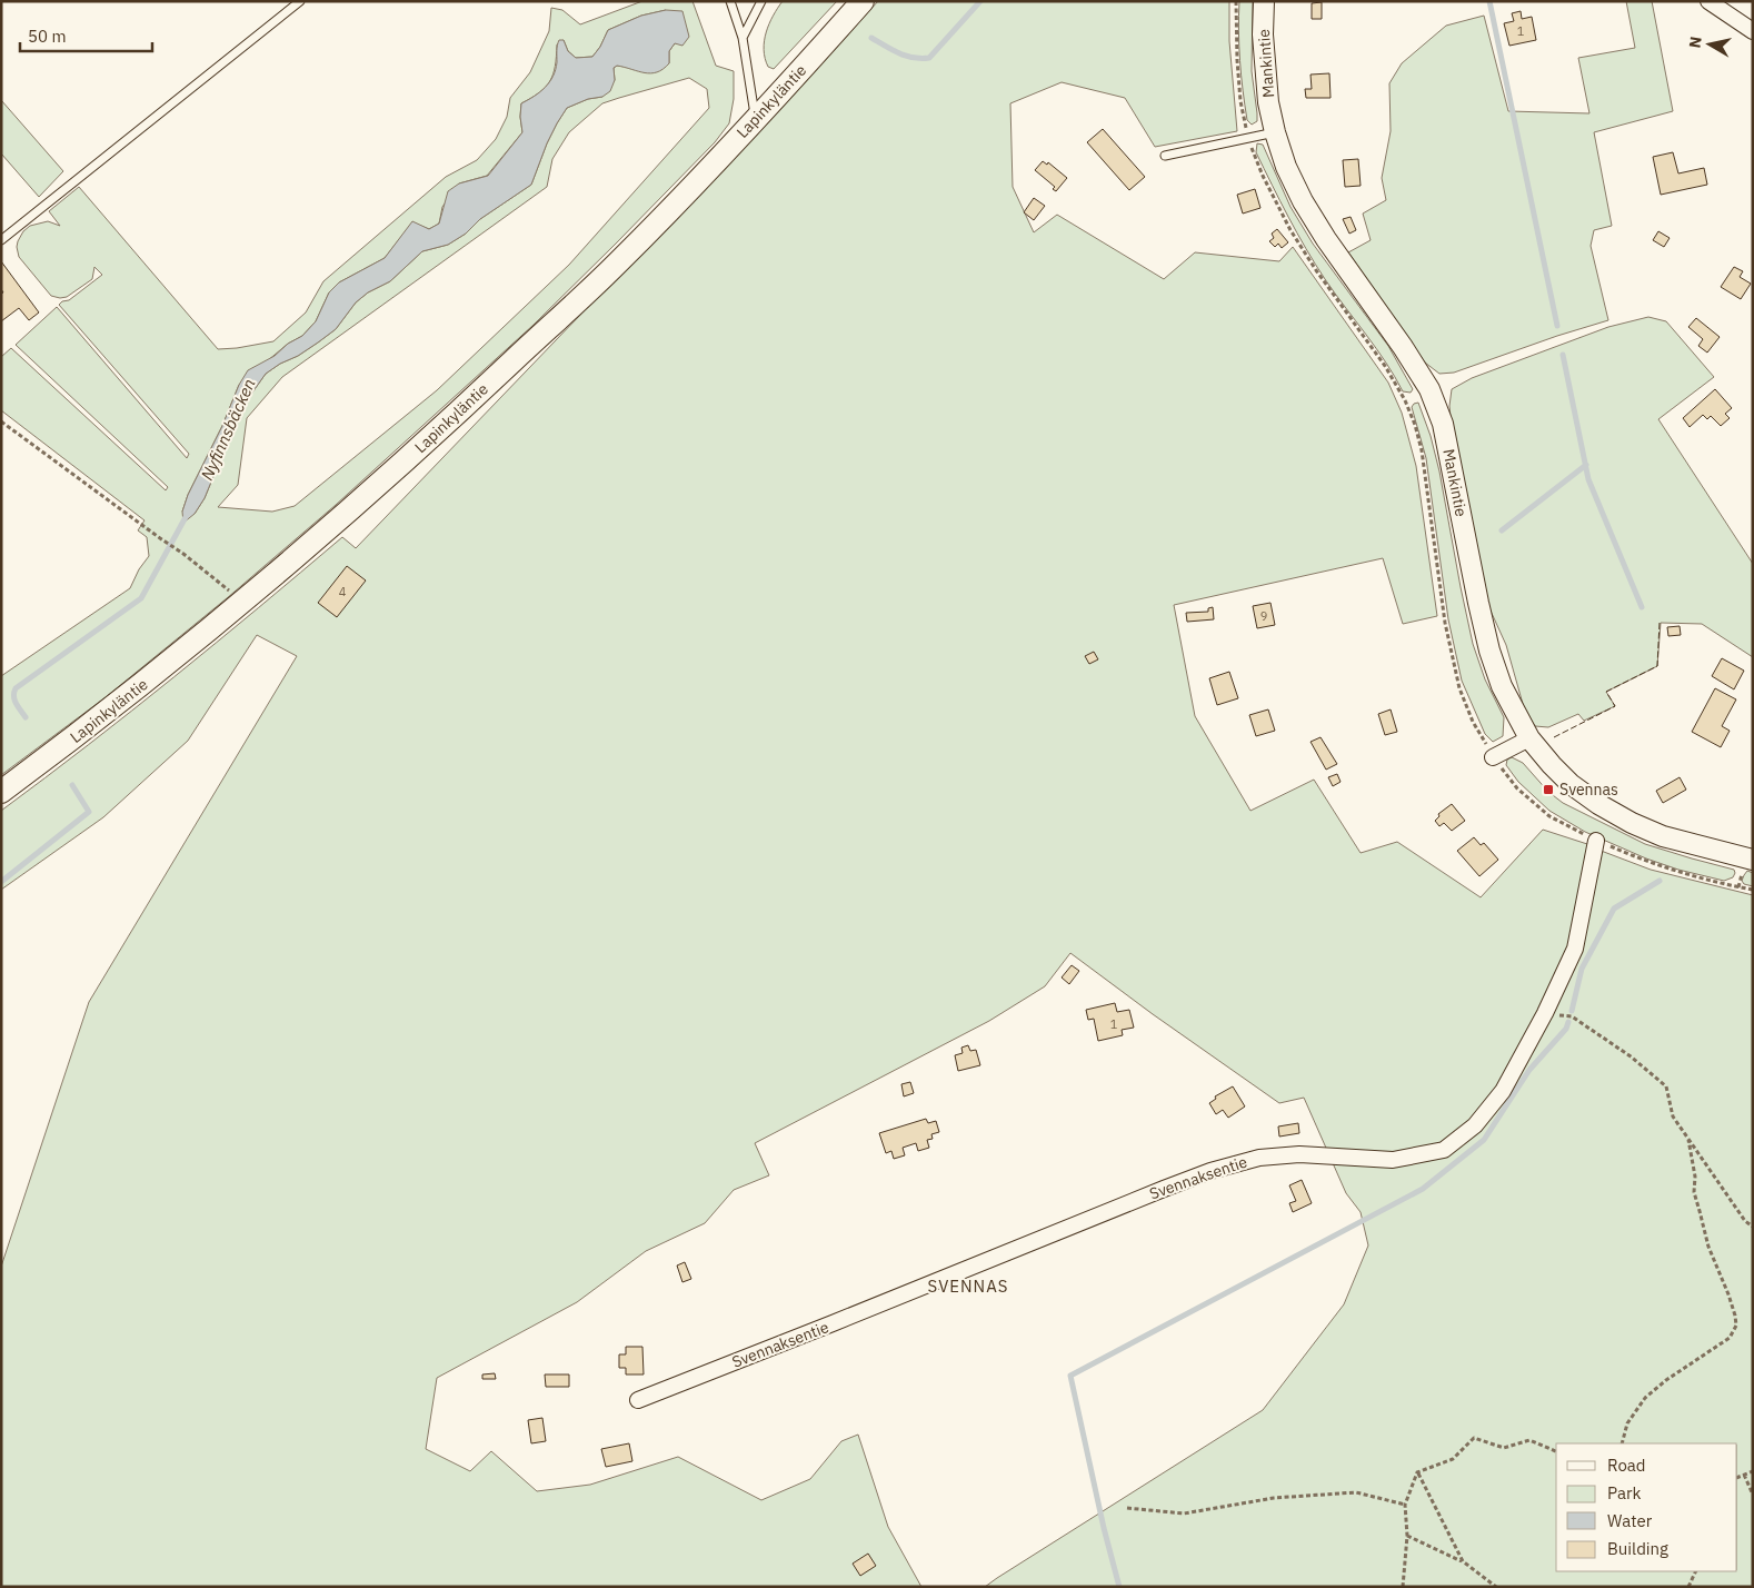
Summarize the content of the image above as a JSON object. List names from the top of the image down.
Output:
{
  "streets": {
    "main road": ["Lapinkyläntie"],
    "street": ["Mankintie", "Svennaksentie"]
  },
  "districts": ["SVENNAS"],
  "water": ["Nyfinnsbäcken"],
  "places": {
    "transit": ["Svennas"]
  },
  "house_numbers": [
    "1",
    "4",
    "9",
    "1"
  ],
  "legend": [
    "Road",
    "Park",
    "Water",
    "Building"
  ],
  "scale_bar": "50 m",
  "north": "left"
}
